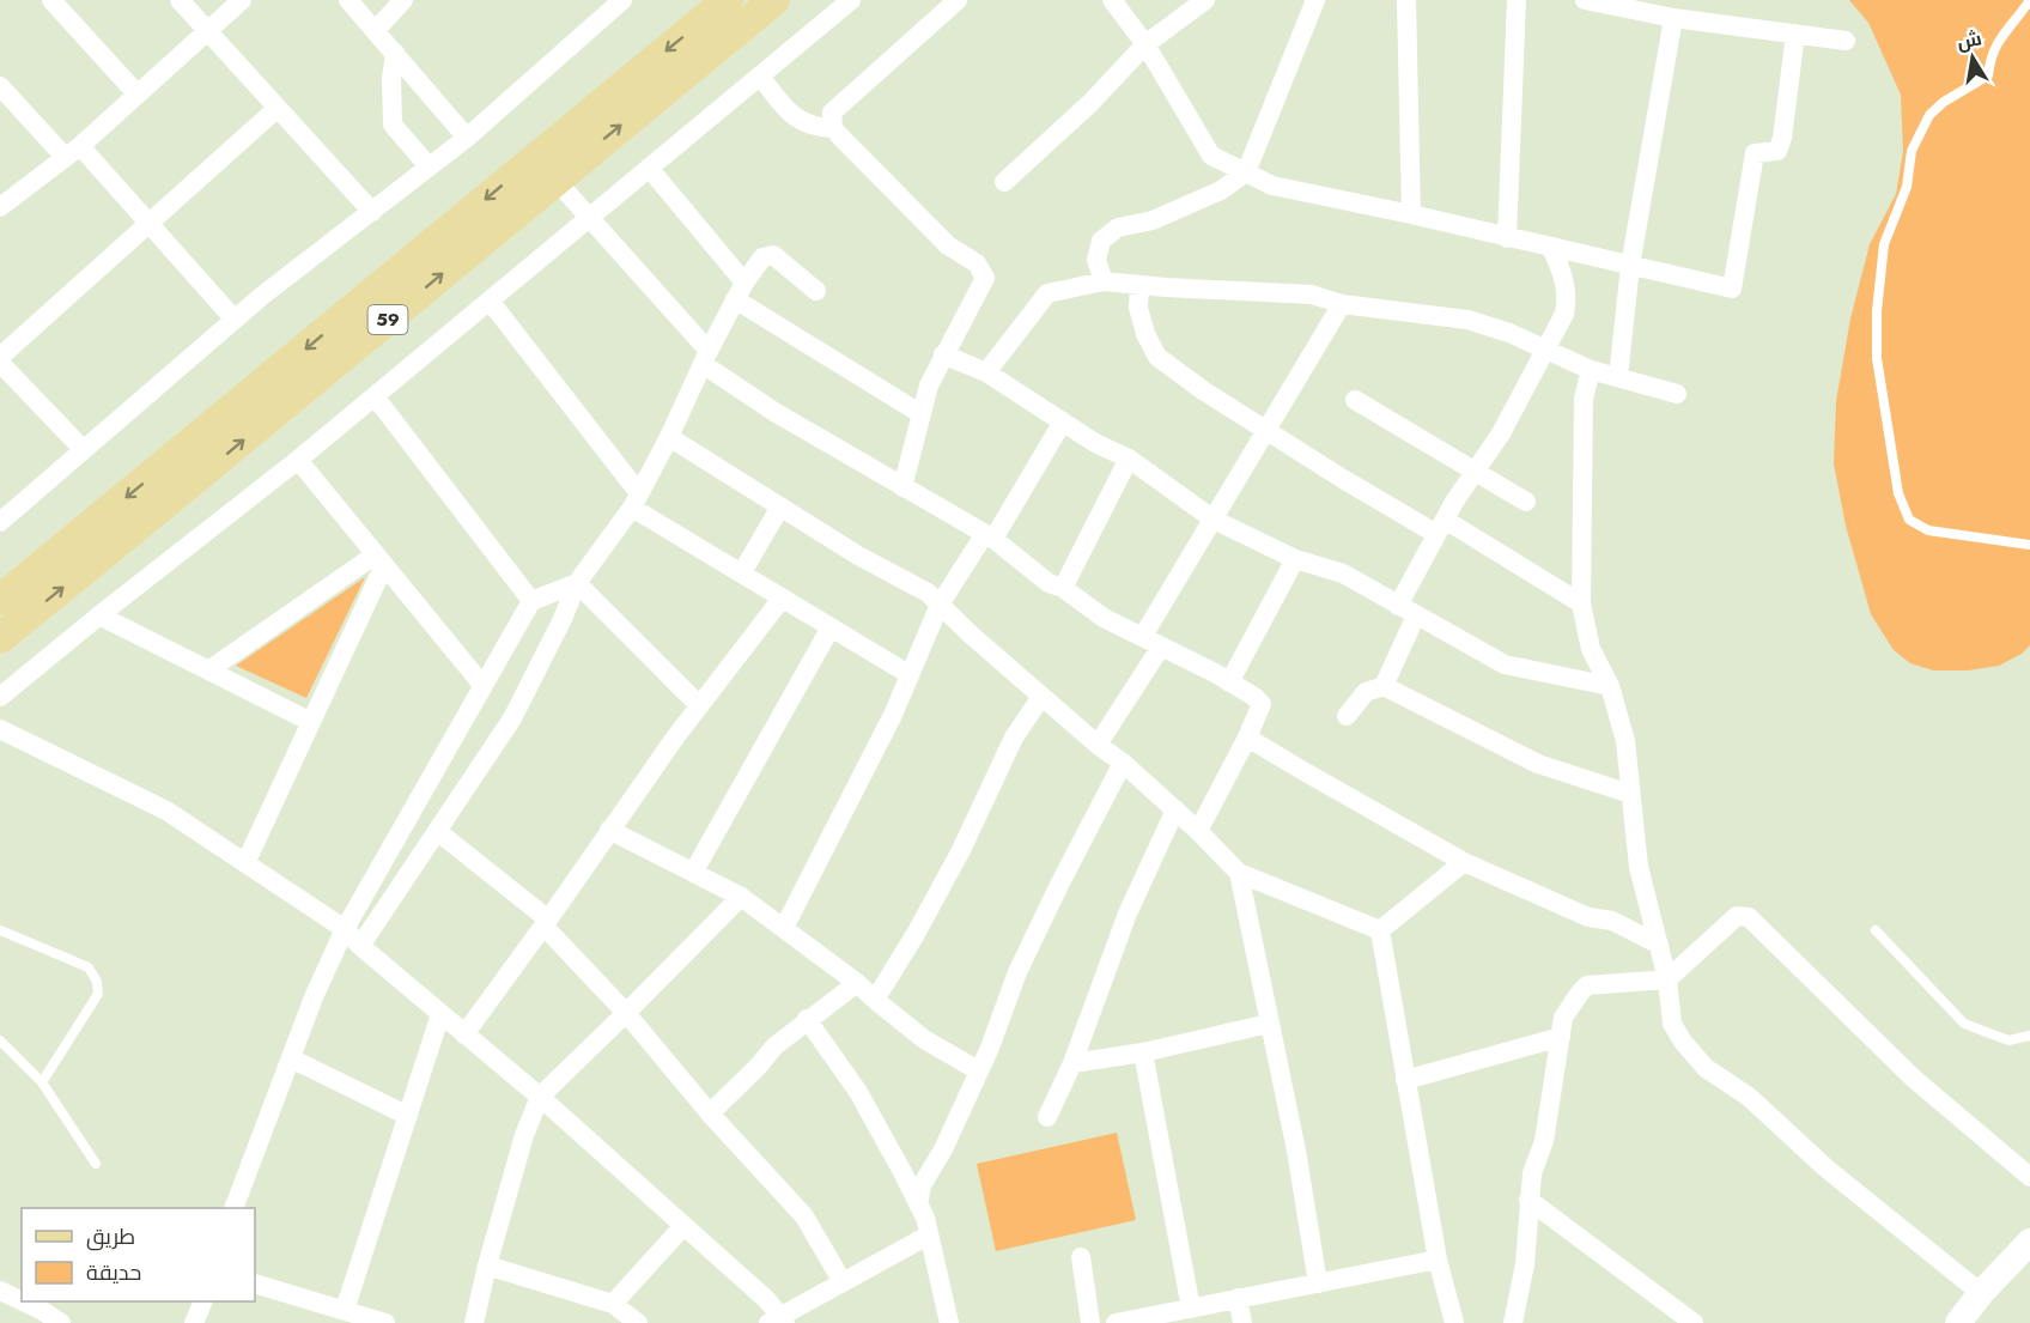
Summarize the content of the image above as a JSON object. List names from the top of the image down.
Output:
{
  "streets": {
    "main road": ["59"]
  },
  "legend": ["طريق", "حديقة"],
  "north": "top"
}
